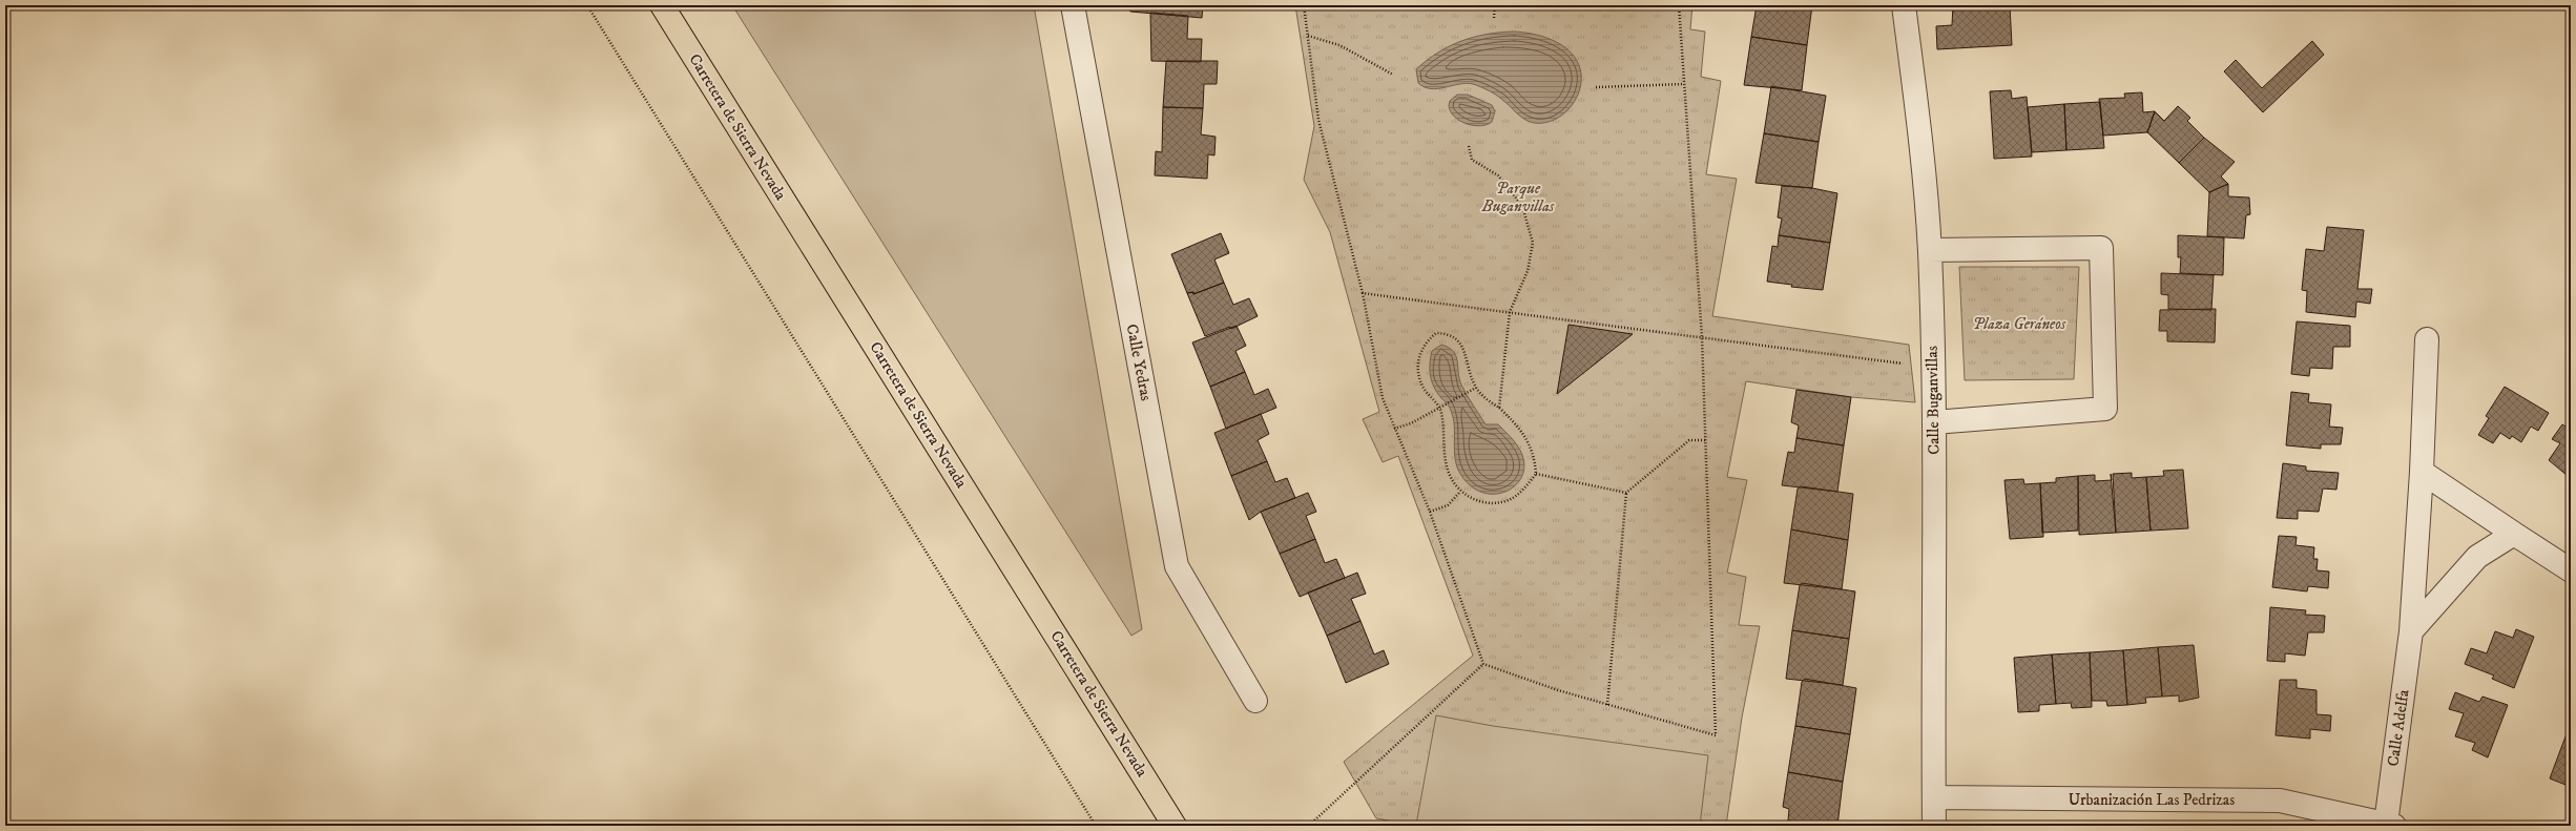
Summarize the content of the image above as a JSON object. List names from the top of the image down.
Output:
{
  "streets": {
    "main road": ["Carretera de Sierra Nevada"],
    "street": [
      "Calle Yedras",
      "Calle Buganvillas",
      "Calle Adelfa",
      "Urbanización Las Pedrizas"
    ]
  },
  "crossings": [
    ["Calle Buganvillas", "Urbanización Las Pedrizas"],
    ["Calle Adelfa", "Urbanización Las Pedrizas"]
  ],
  "parks": ["Parque Buganvillas", "Plaza Geráneos"]
}
